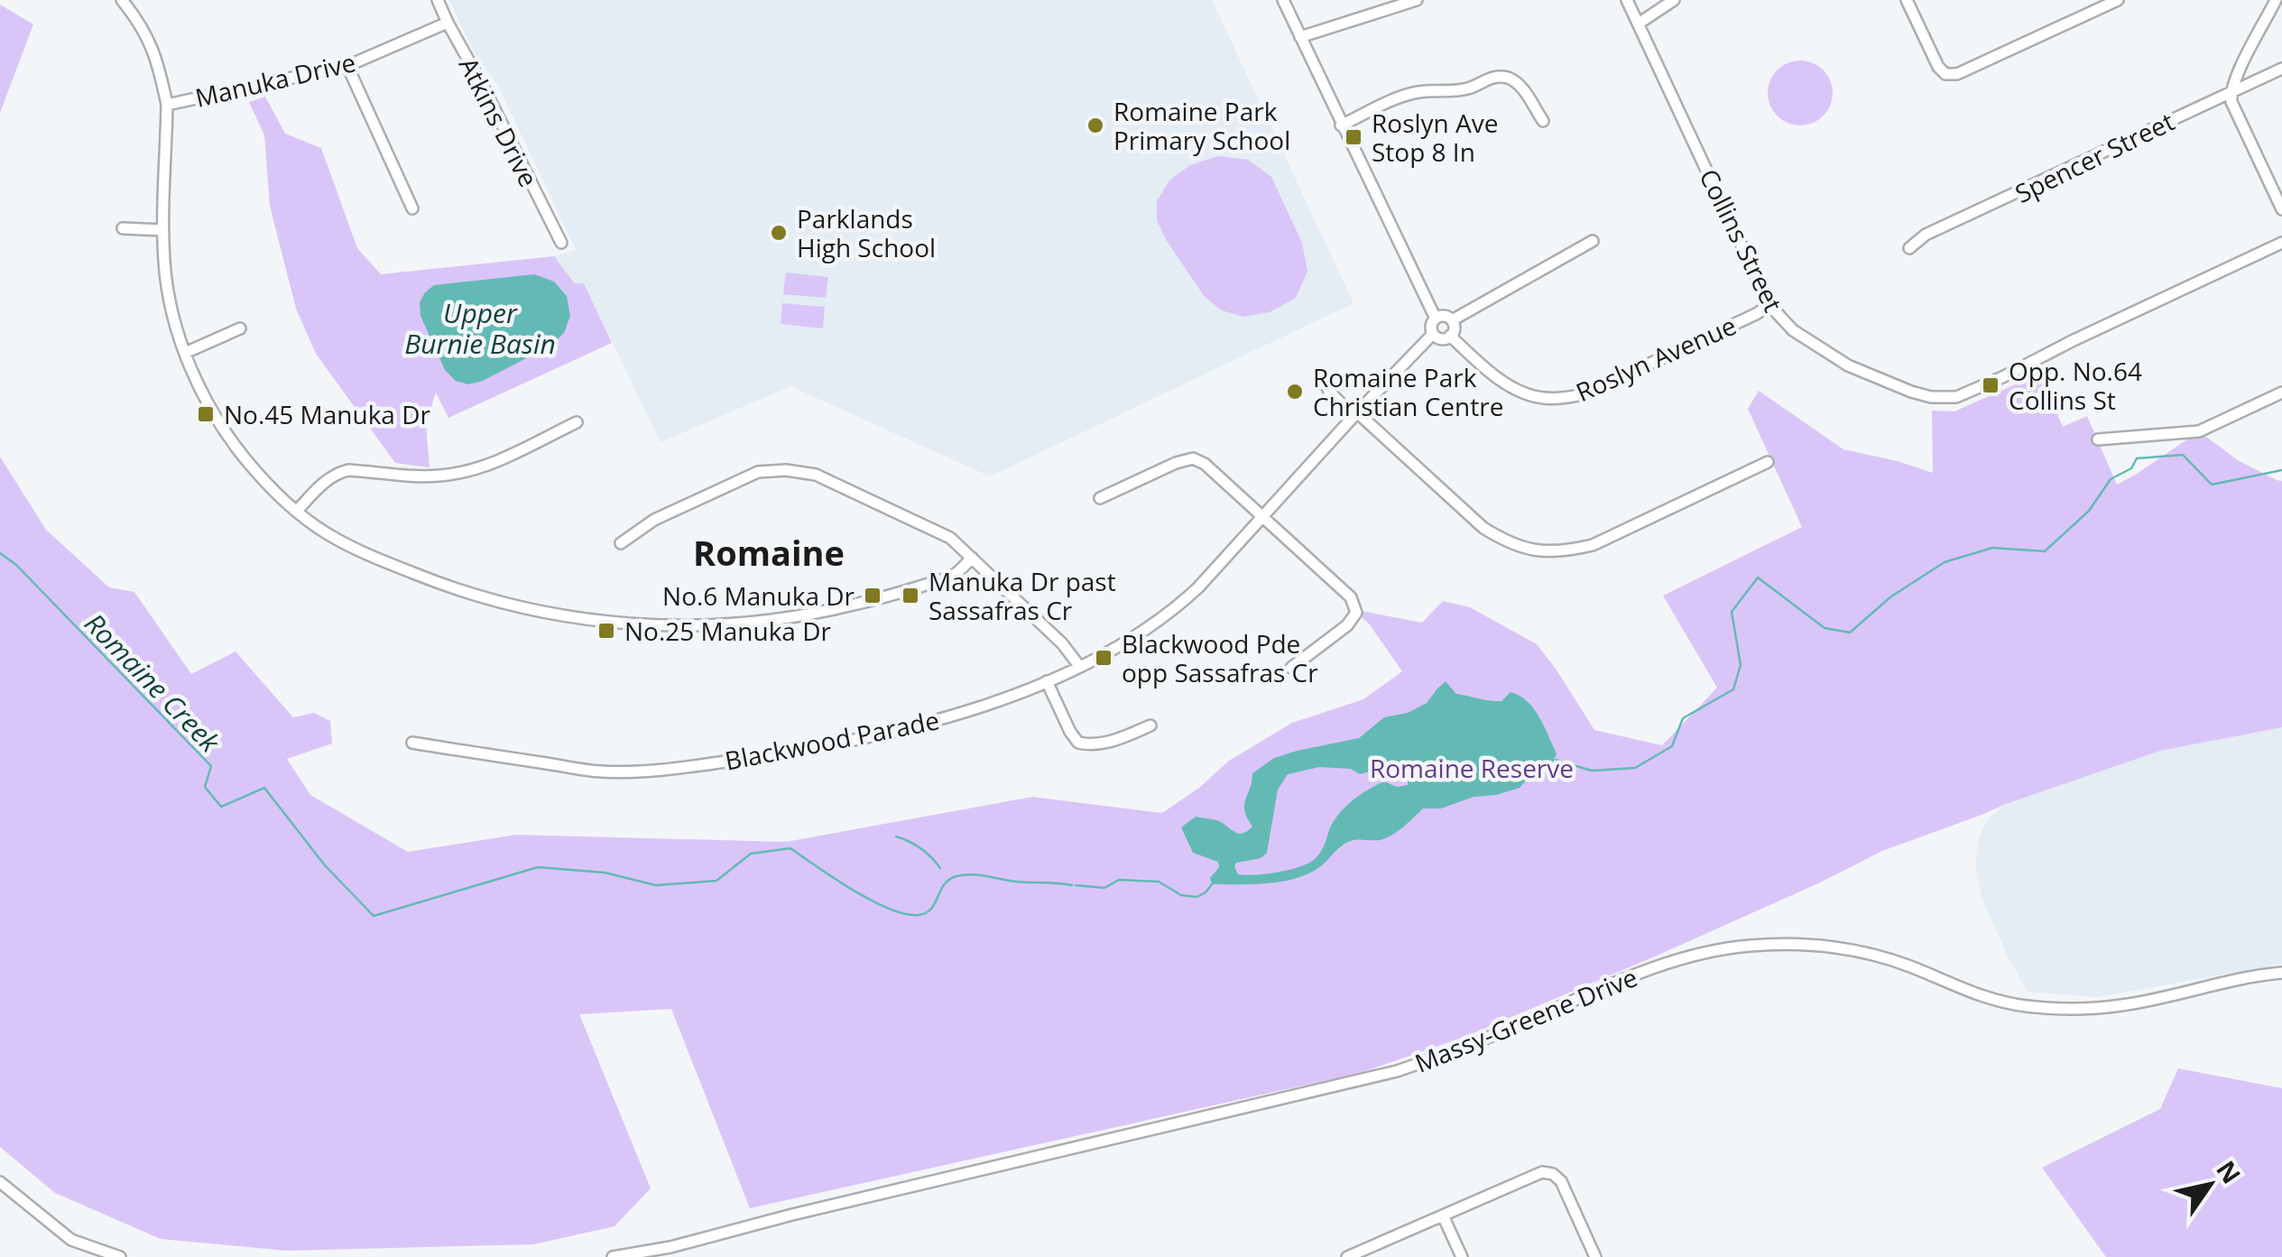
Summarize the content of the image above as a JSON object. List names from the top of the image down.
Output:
{
  "streets": {
    "street": [
      "Manuka Drive",
      "Atkins Drive",
      "Spencer Street",
      "Collins Street",
      "Roslyn Avenue",
      "Blackwood Parade",
      "Massy-Greene Drive"
    ]
  },
  "crossings": [
    ["Manuka Drive", "Atkins Drive"],
    ["Collins Street", "Roslyn Avenue"],
    ["Roslyn Avenue", "Blackwood Parade"]
  ],
  "districts": ["Romaine"],
  "water": ["Upper Burnie Basin", "Romaine Creek"],
  "parks": ["Romaine Reserve"],
  "places": {
    "other": ["Romaine Park Primary School", "Parklands High School", "Romaine Park Christian Centre"],
    "transit": [
      "Roslyn Ave Stop 8 In",
      "Opp. No.64 Collins St",
      "No.45 Manuka Dr",
      "No.6 Manuka Dr",
      "Manuka Dr past Sassafras Cr",
      "No.25 Manuka Dr",
      "Blackwood Pde opp Sassafras Cr"
    ]
  },
  "north": "top right"
}
